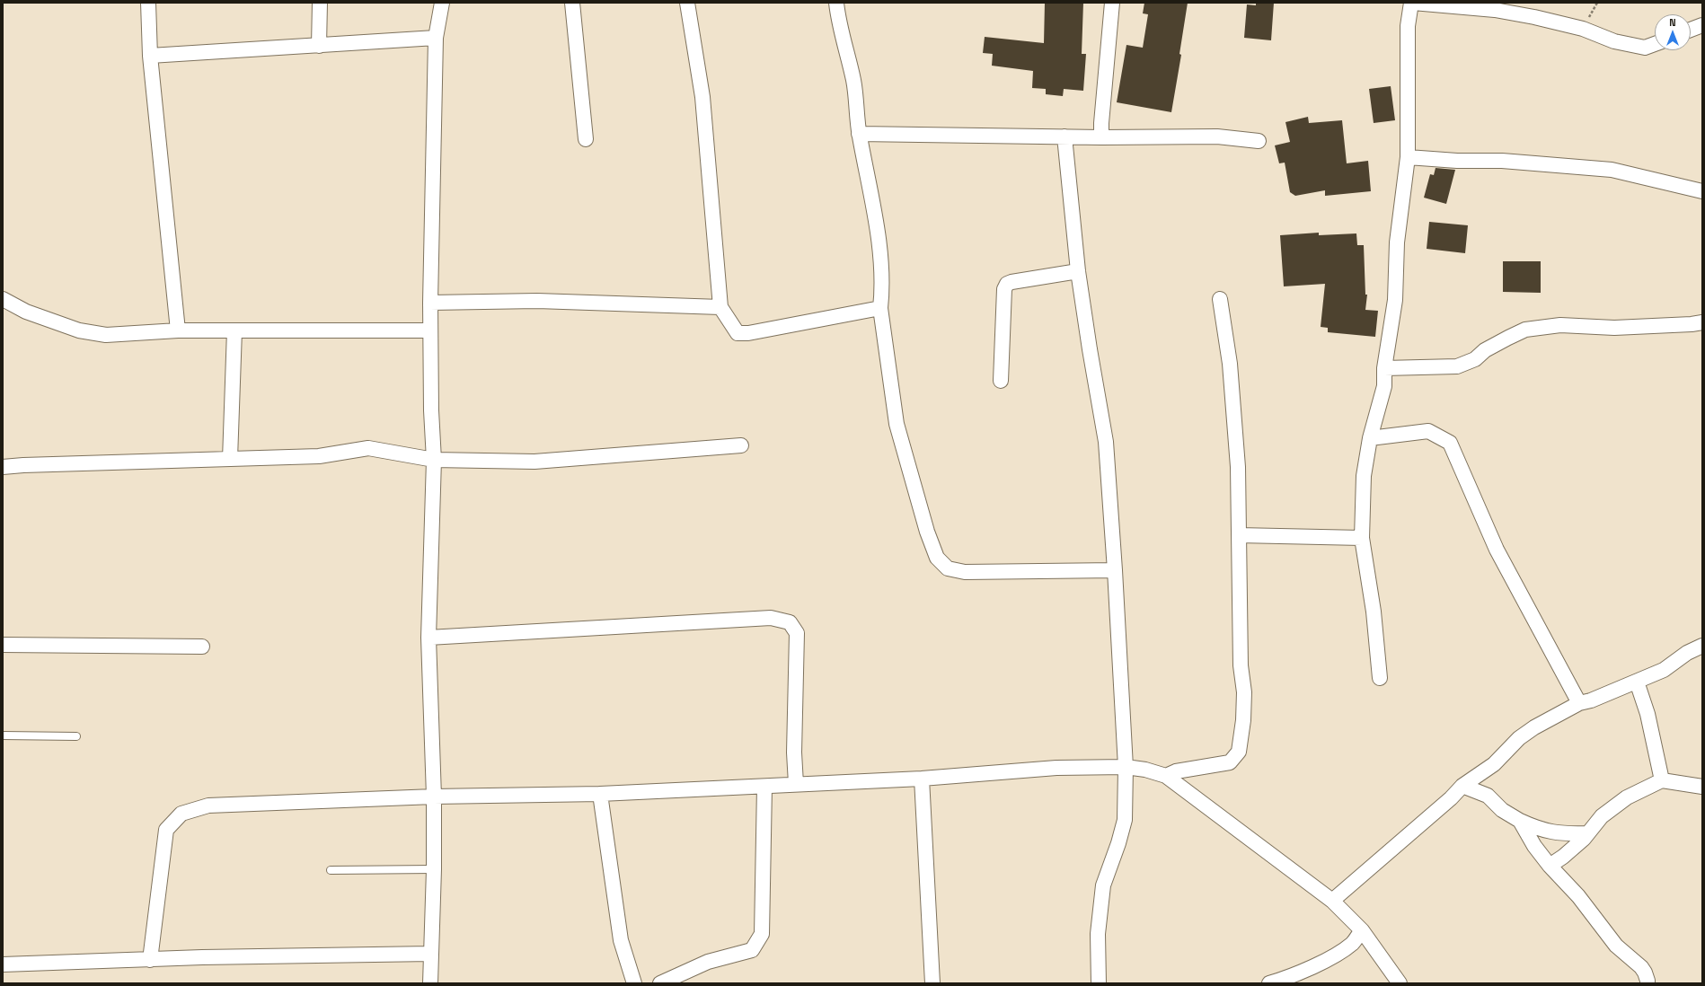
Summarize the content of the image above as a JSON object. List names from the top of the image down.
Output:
{
  "north": "top"
}
